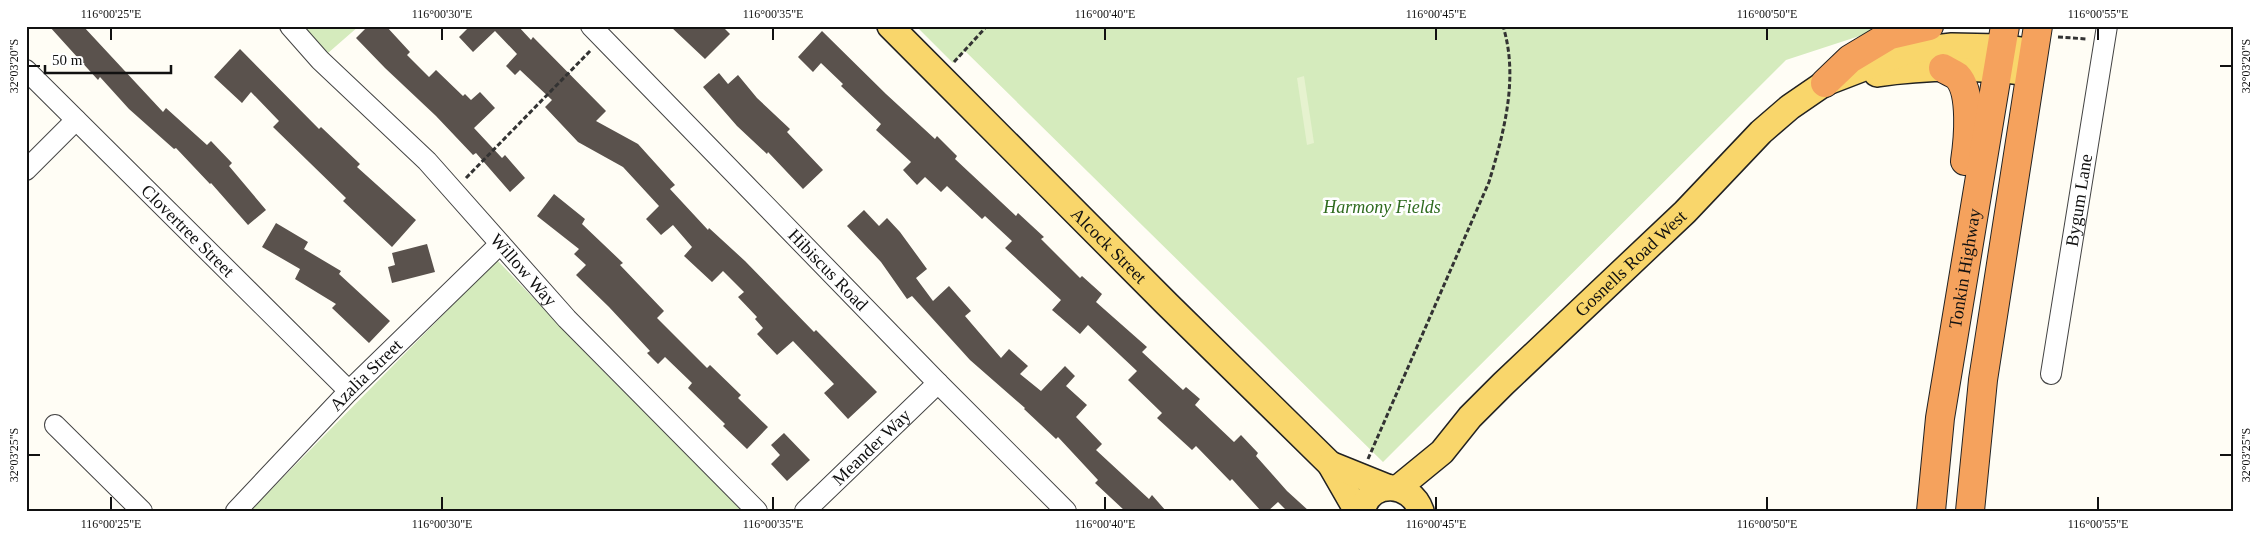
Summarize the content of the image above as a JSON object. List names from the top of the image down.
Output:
{
  "streets": {
    "highway": ["Tonkin Highway"],
    "main road": ["Alcock Street", "Gosnells Road West"],
    "street": [
      "Bygum Lane",
      "Clovertree Street",
      "Willow Way",
      "Hibiscus Road",
      "Azalia Street",
      "Meander Way"
    ]
  },
  "crossings": [
    ["Clovertree Street", "Azalia Street"],
    ["Alcock Street", "Gosnells Road West"],
    ["Gosnells Road West", "Tonkin Highway"],
    ["Willow Way", "Azalia Street"],
    ["Hibiscus Road", "Meander Way"]
  ],
  "parks": ["Harmony Fields"],
  "scale_bar": "50 m",
  "coordinates": [
    "116°00'25\"E",
    "116°00'30\"E",
    "116°00'35\"E",
    "116°00'40\"E",
    "116°00'45\"E",
    "116°00'50\"E",
    "116°00'55\"E",
    "32°03'20\"S",
    "32°03'25\"S"
  ]
}
